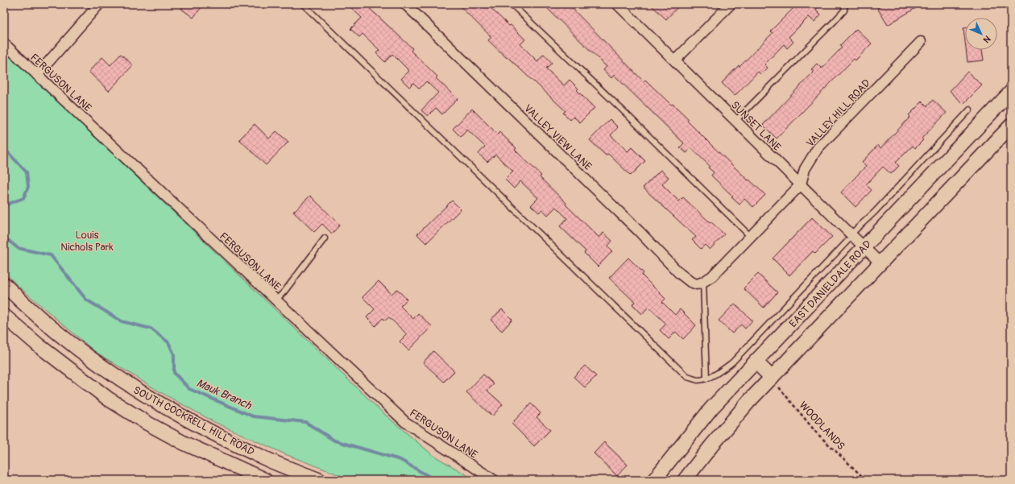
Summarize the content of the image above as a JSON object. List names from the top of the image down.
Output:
{
  "streets": {
    "main road": ["EAST DANIELDALE ROAD", "SOUTH COCKRELL HILL ROAD"],
    "street": [
      "FERGUSON LANE",
      "VALLEY HILL ROAD",
      "SUNSET LANE",
      "VALLEY VIEW LANE"
    ],
    "path": ["WOODLANDS"]
  },
  "crossings": [
    ["VALLEY HILL ROAD", "SUNSET LANE"],
    ["VALLEY HILL ROAD", "VALLEY VIEW LANE"],
    ["SUNSET LANE", "EAST DANIELDALE ROAD"]
  ],
  "water": ["Mauk Branch"],
  "parks": ["Louis Nichols Park"],
  "north": "bottom right"
}
